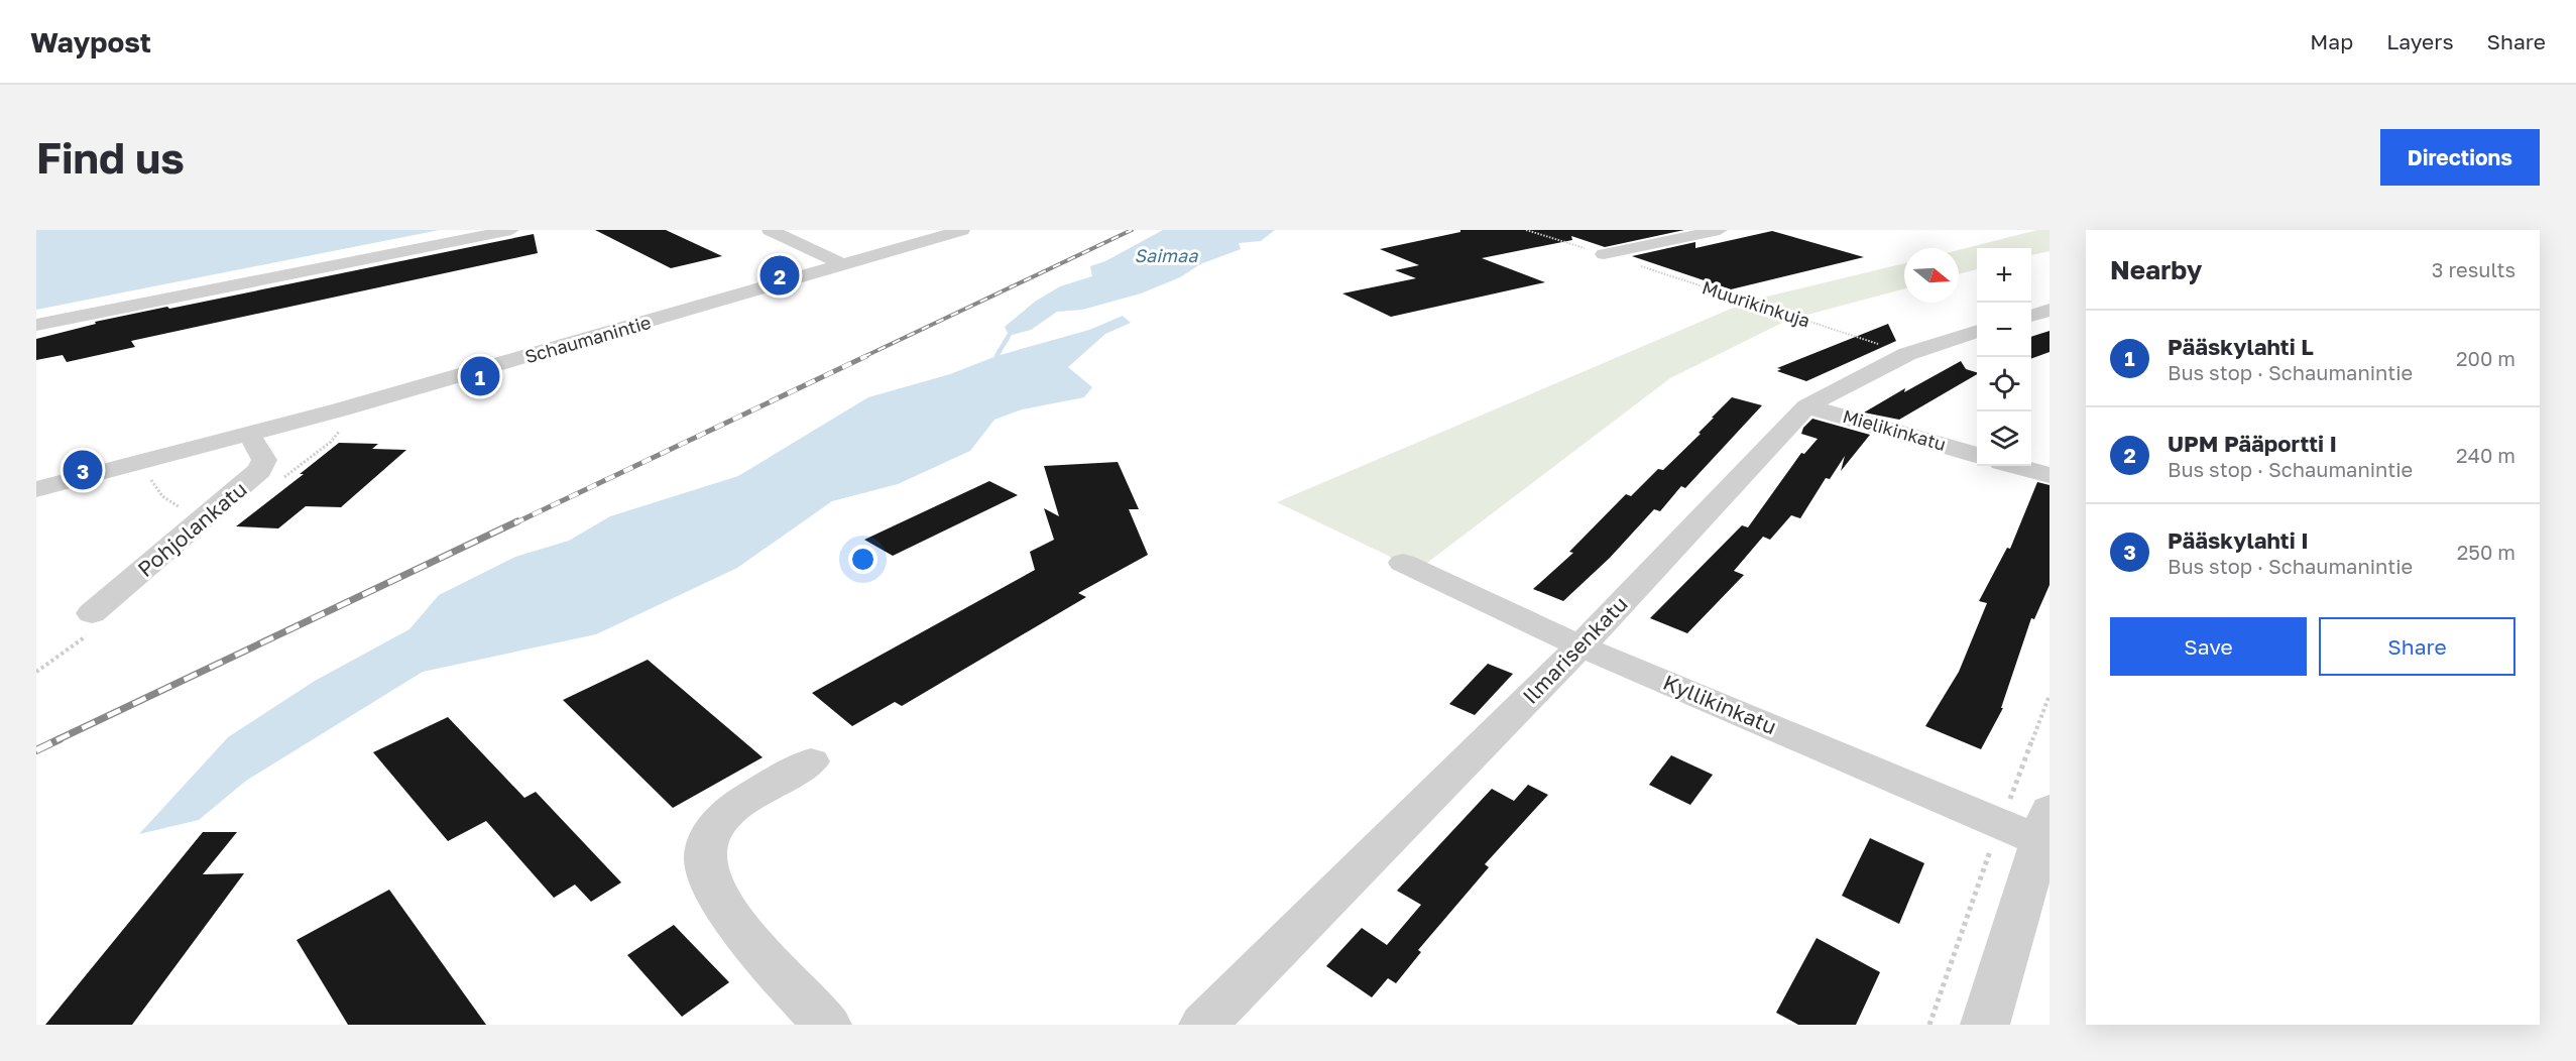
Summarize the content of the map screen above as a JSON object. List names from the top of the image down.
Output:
{
  "streets": {
    "street": [
      "Schaumanintie",
      "Mielikinkatu",
      "Pohjolankatu",
      "Ilmarisenkatu",
      "Kyllikinkatu"
    ],
    "path": ["Muurikinkuja"]
  },
  "crossings": [
    ["Muurikinkuja", "Ilmarisenkatu"],
    ["Schaumanintie", "Pohjolankatu"],
    ["Mielikinkatu", "Ilmarisenkatu"],
    ["Ilmarisenkatu", "Kyllikinkatu"]
  ],
  "water": ["Saimaa"],
  "north": "right",
  "page": {
    "header": "Waypost",
    "nav": ["Map", "Layers", "Share"],
    "buttons": [
      "Directions",
      ["Save", "Share"]
    ],
    "title": "Find us",
    "heading": ["Nearby", "3 results"],
    "map_buttons": ["+", "−"],
    "pins": ["2", "1", "3"],
    "list": [
      {
        "mark": "1",
        "name": "Pääskylahti L",
        "note": "Bus stop · Schaumanintie",
        "value": "200 m"
      },
      {
        "mark": "2",
        "name": "UPM Pääportti I",
        "note": "Bus stop · Schaumanintie",
        "value": "240 m"
      },
      {
        "mark": "3",
        "name": "Pääskylahti I",
        "note": "Bus stop · Schaumanintie",
        "value": "250 m"
      }
    ]
  }
}
